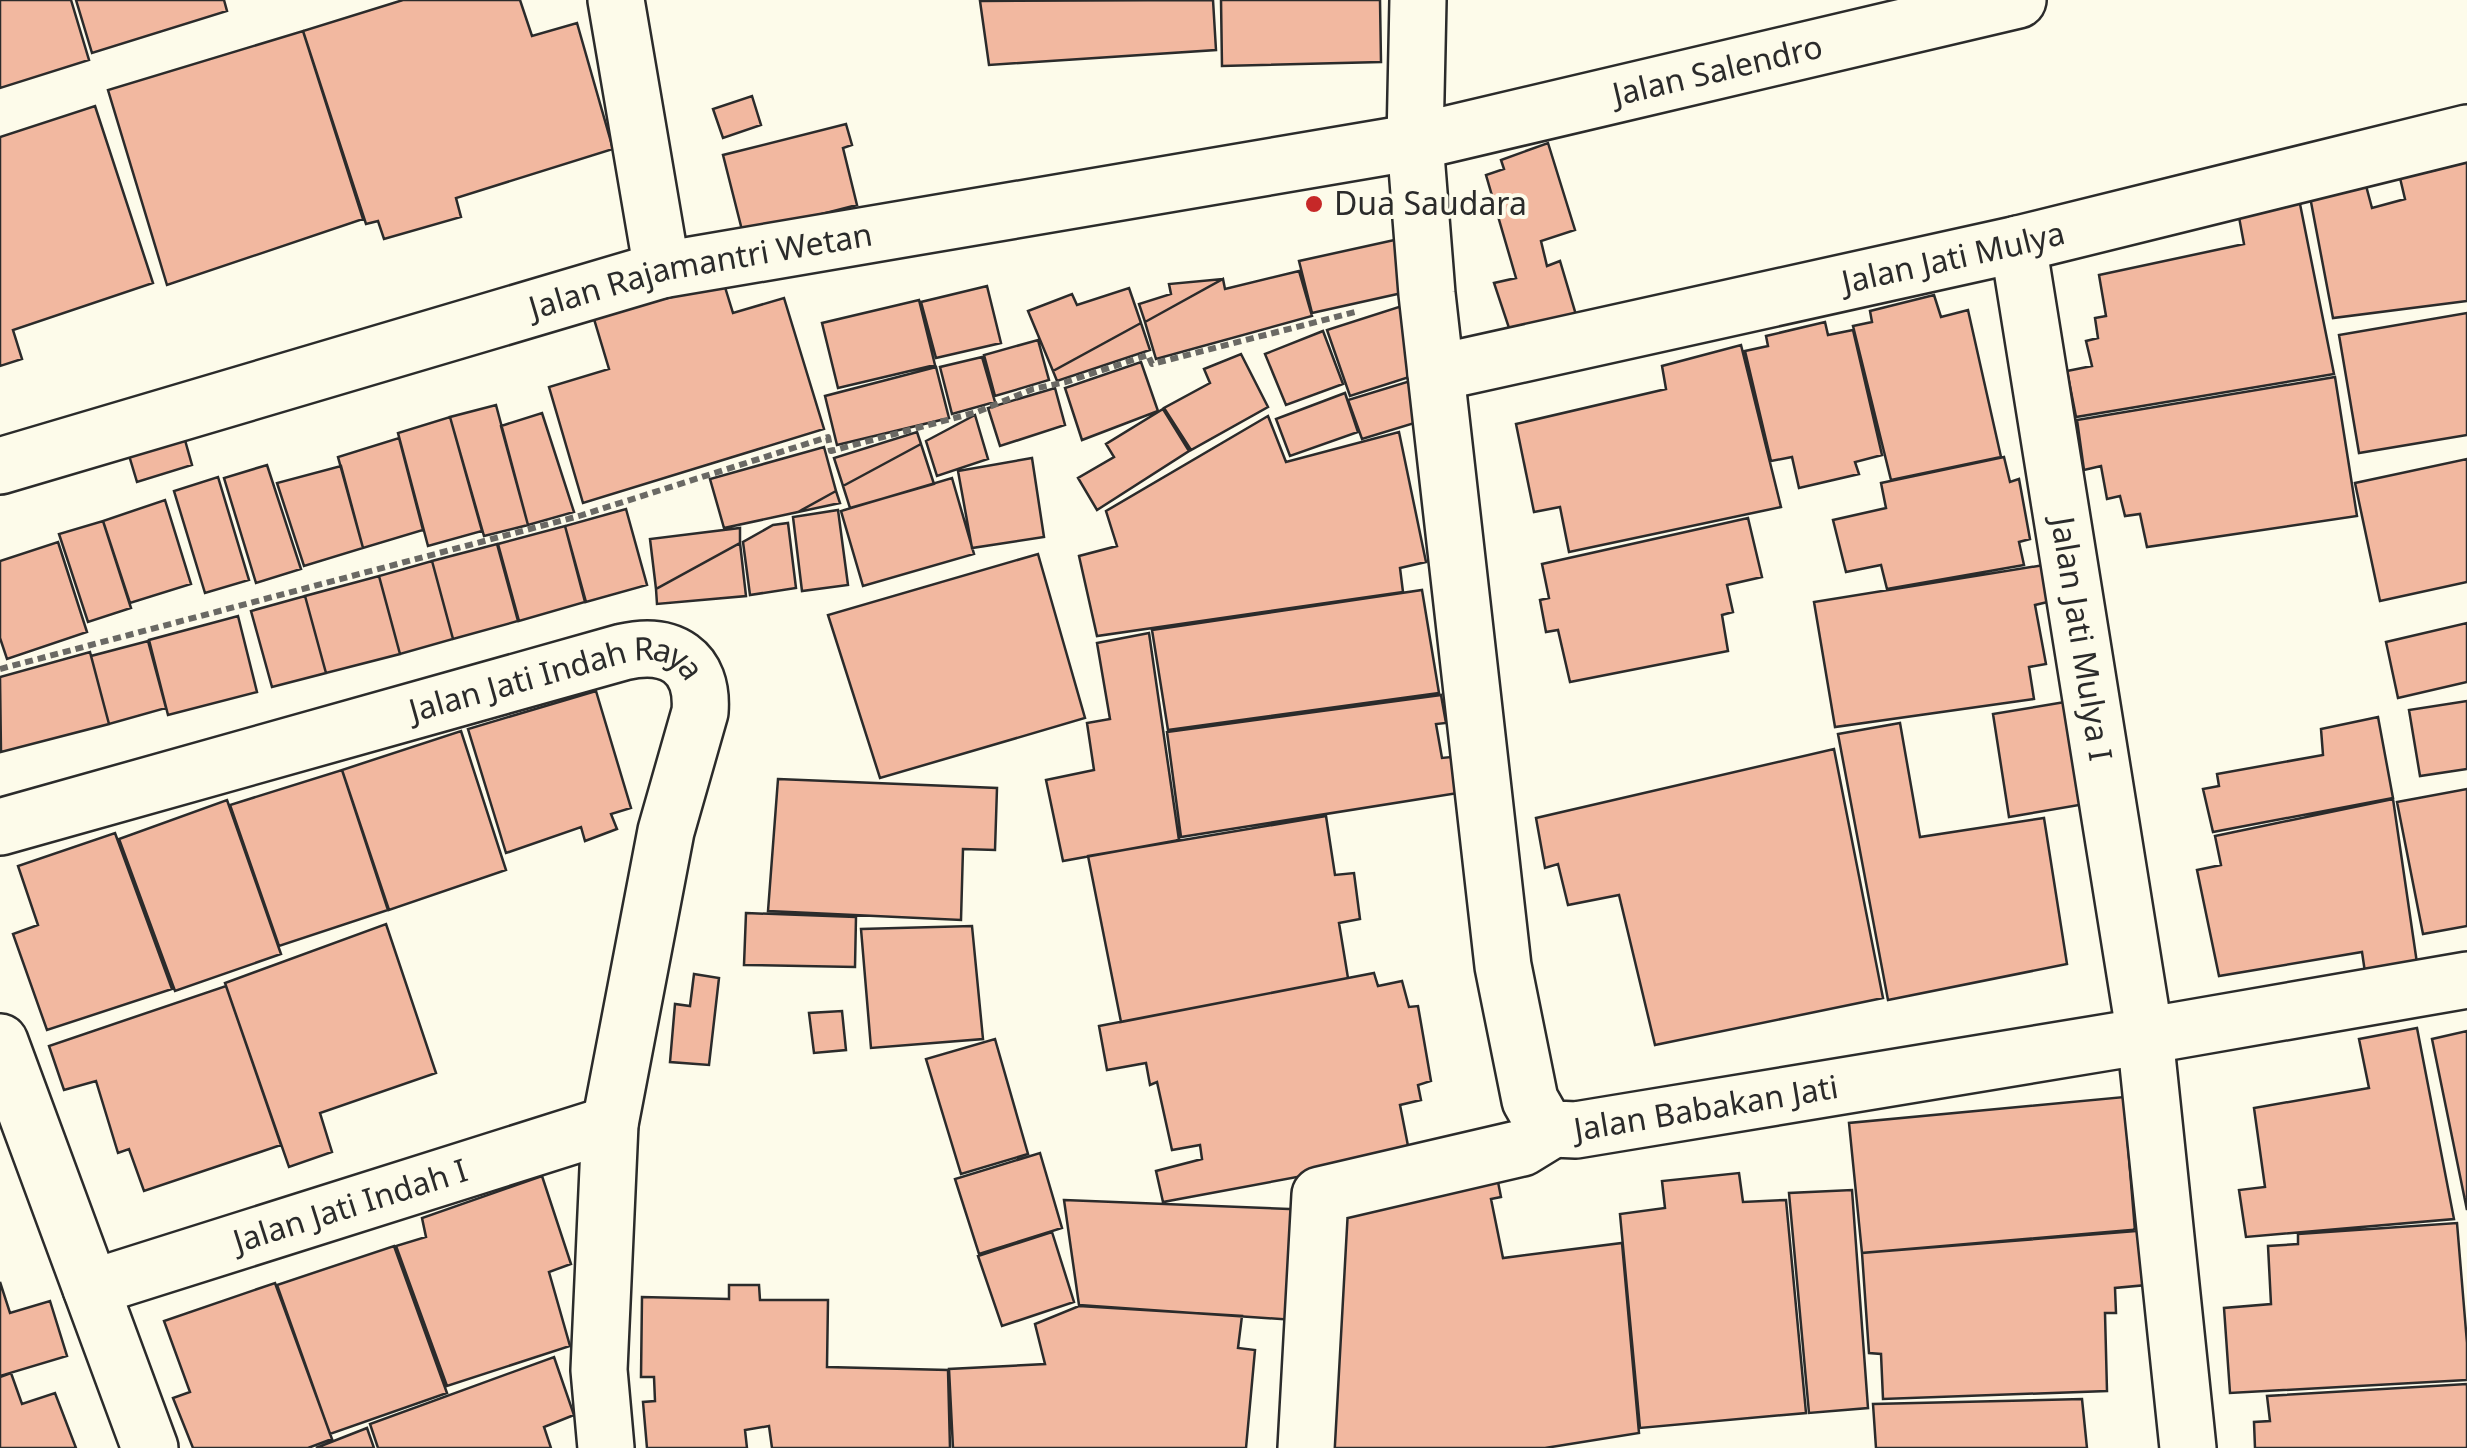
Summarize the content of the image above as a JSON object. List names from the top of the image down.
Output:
{
  "streets": {
    "street": [
      "Jalan Salendro",
      "Jalan Jati Mulya",
      "Jalan Rajamantri Wetan",
      "Jalan Jati Mulya I",
      "Jalan Jati Indah Raya",
      "Jalan Babakan Jati",
      "Jalan Jati Indah I"
    ]
  },
  "crossings": [
    ["Jalan Salendro", "Jalan Rajamantri Wetan"],
    ["Jalan Salendro", "Jalan Babakan Jati"],
    ["Jalan Jati Mulya", "Jalan Jati Mulya I"],
    ["Jalan Jati Mulya", "Jalan Babakan Jati"],
    ["Jalan Rajamantri Wetan", "Jalan Babakan Jati"],
    ["Jalan Jati Mulya I", "Jalan Babakan Jati"],
    ["Jalan Jati Indah Raya", "Jalan Jati Indah I"]
  ],
  "places": ["Dua Saudara"]
}
